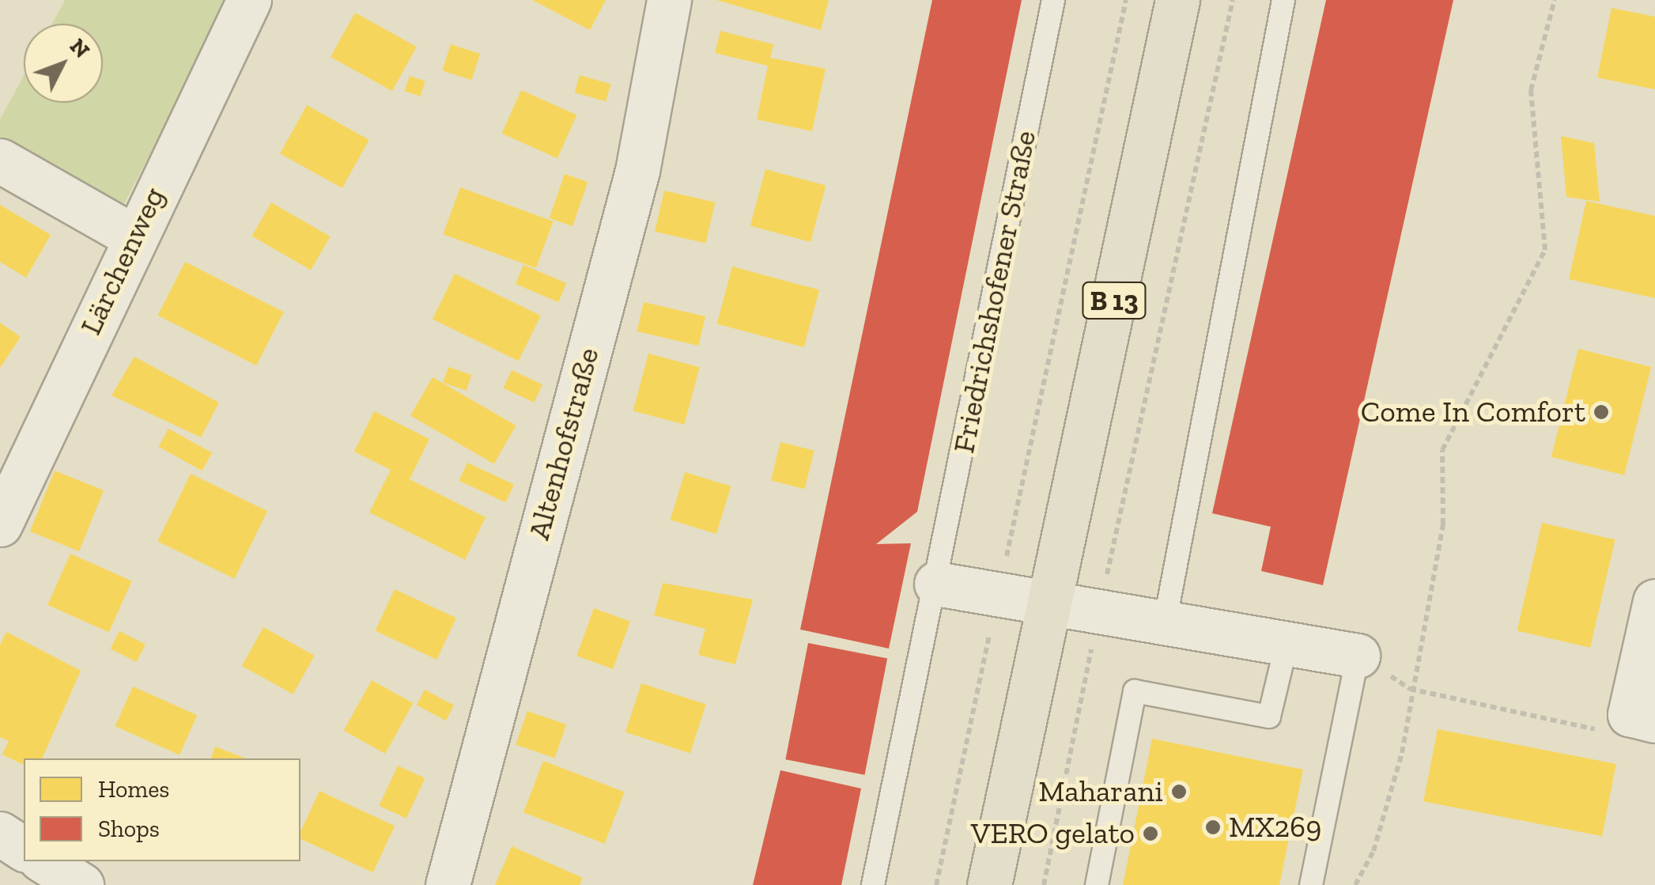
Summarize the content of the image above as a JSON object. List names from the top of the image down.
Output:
{
  "streets": {
    "main road": ["B 13"],
    "street": ["Lärchenweg", "Altenhofstraße"],
    "lane": ["Friedrichshofener Straße"]
  },
  "places": [
    "Come In Comfort",
    "Maharani",
    "MX269",
    "VERO gelato"
  ],
  "legend": ["Homes", "Shops"],
  "north": "top right"
}
